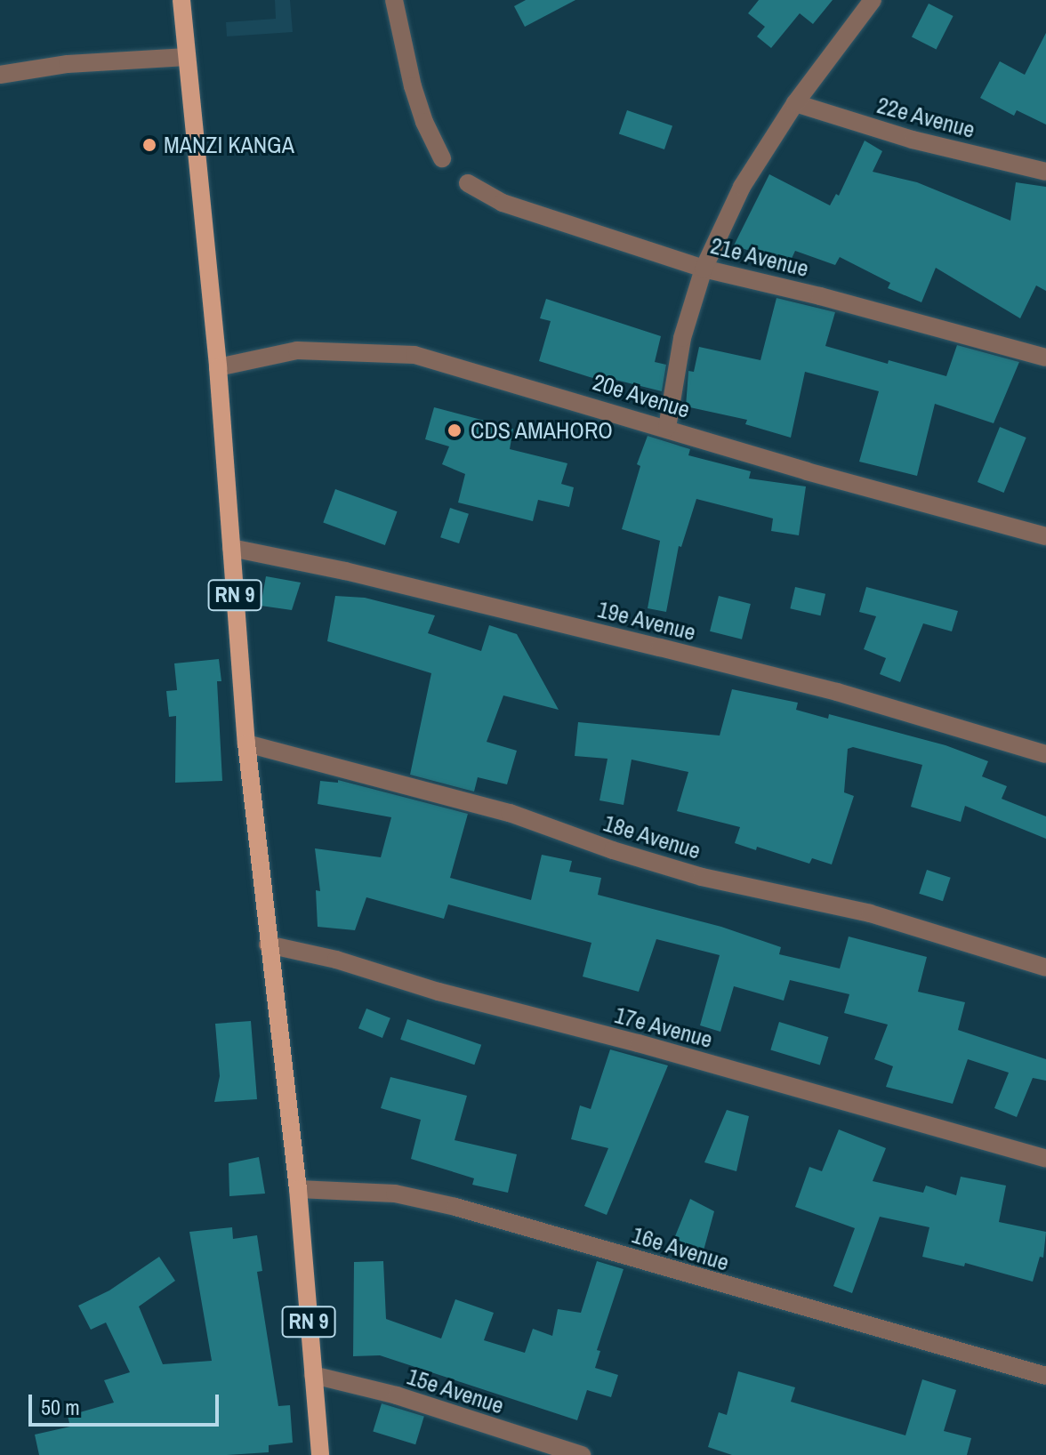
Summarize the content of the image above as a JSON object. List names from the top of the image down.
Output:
{
  "streets": {
    "main road": ["RN 9"],
    "street": [
      "22e Avenue",
      "21e Avenue",
      "20e Avenue",
      "19e Avenue",
      "18e Avenue",
      "17e Avenue",
      "16e Avenue",
      "15e Avenue"
    ]
  },
  "crossings": [
    ["20e Avenue", "RN 9"],
    ["RN 9", "19e Avenue"],
    ["RN 9", "18e Avenue"],
    ["RN 9", "17e Avenue"],
    ["RN 9", "16e Avenue"],
    ["RN 9", "15e Avenue"]
  ],
  "places": ["MANZI KANGA", "CDS AMAHORO"],
  "scale_bar": "50 m"
}
